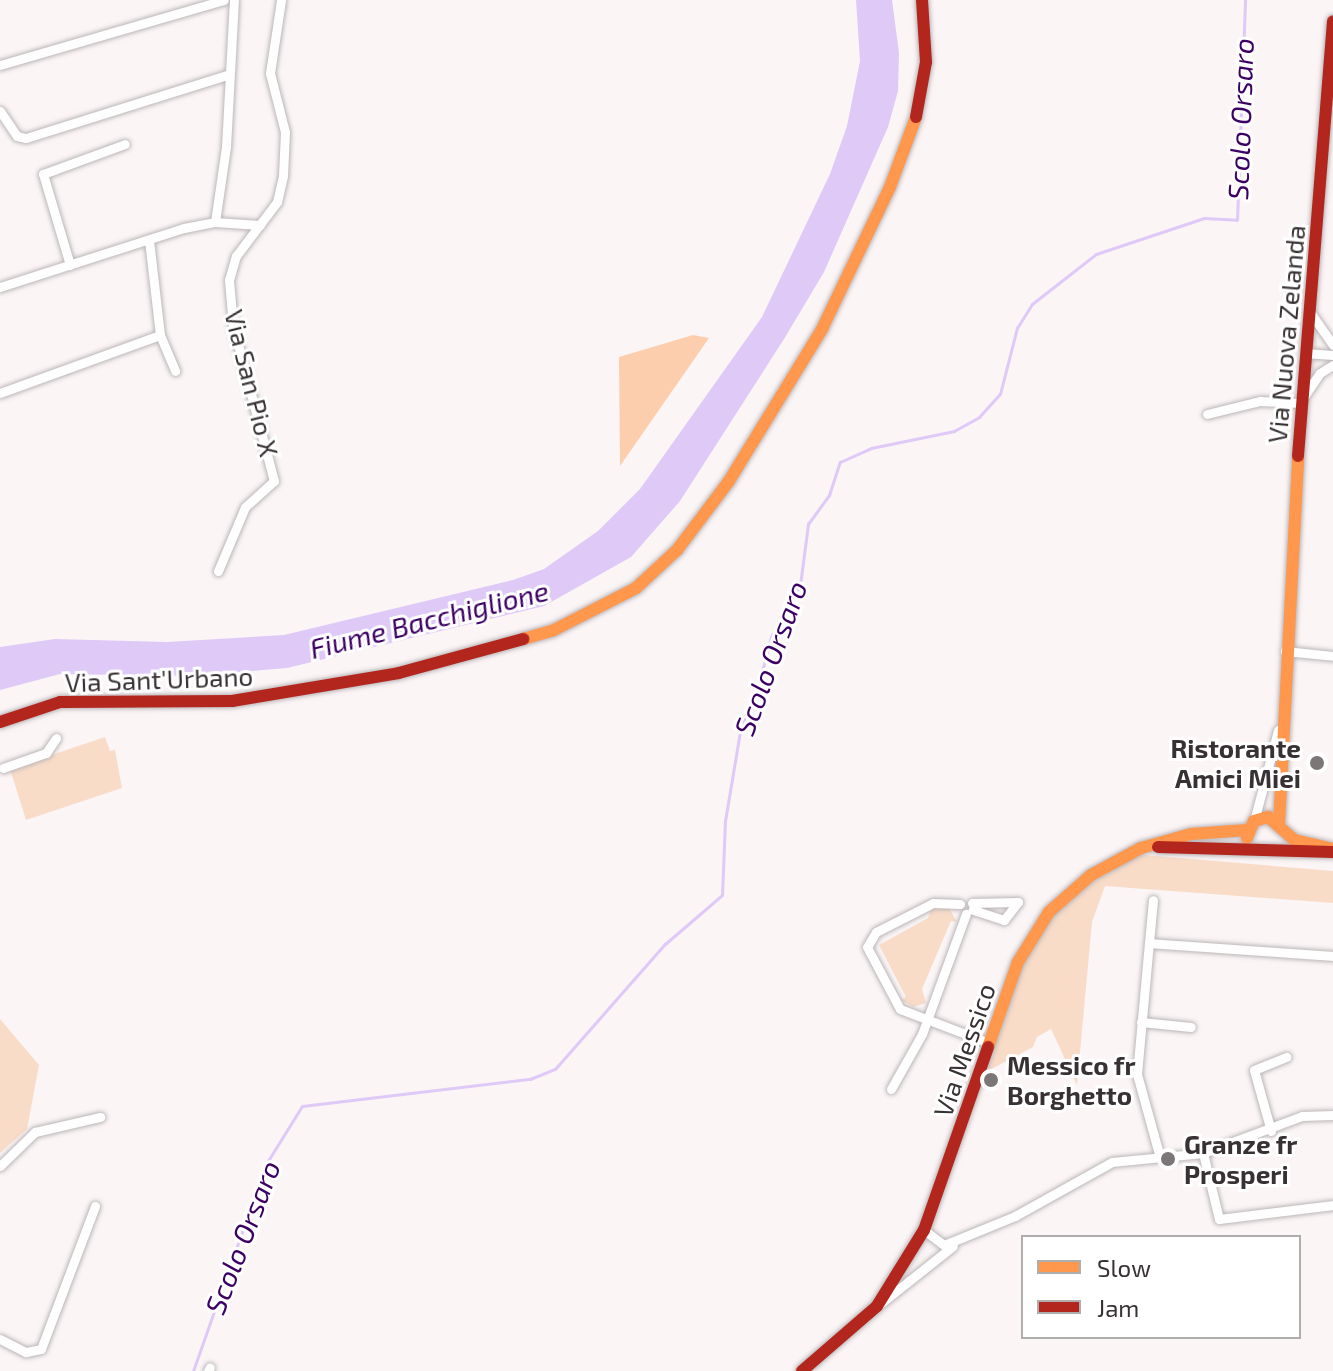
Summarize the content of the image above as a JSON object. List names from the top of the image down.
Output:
{
  "streets": {
    "street": [
      "Via Nuova Zelanda",
      "Via San Pio X",
      "Via Sant'Urbano",
      "Via Messico"
    ]
  },
  "crossings": [
    ["Via Nuova Zelanda", "Via Messico"]
  ],
  "water": ["Scolo Orsaro", "Fiume Bacchiglione"],
  "places": ["Ristorante Amici Miei", "Messico fr Borghetto", "Granze fr Prosperi"],
  "legend": ["Slow", "Jam"]
}
